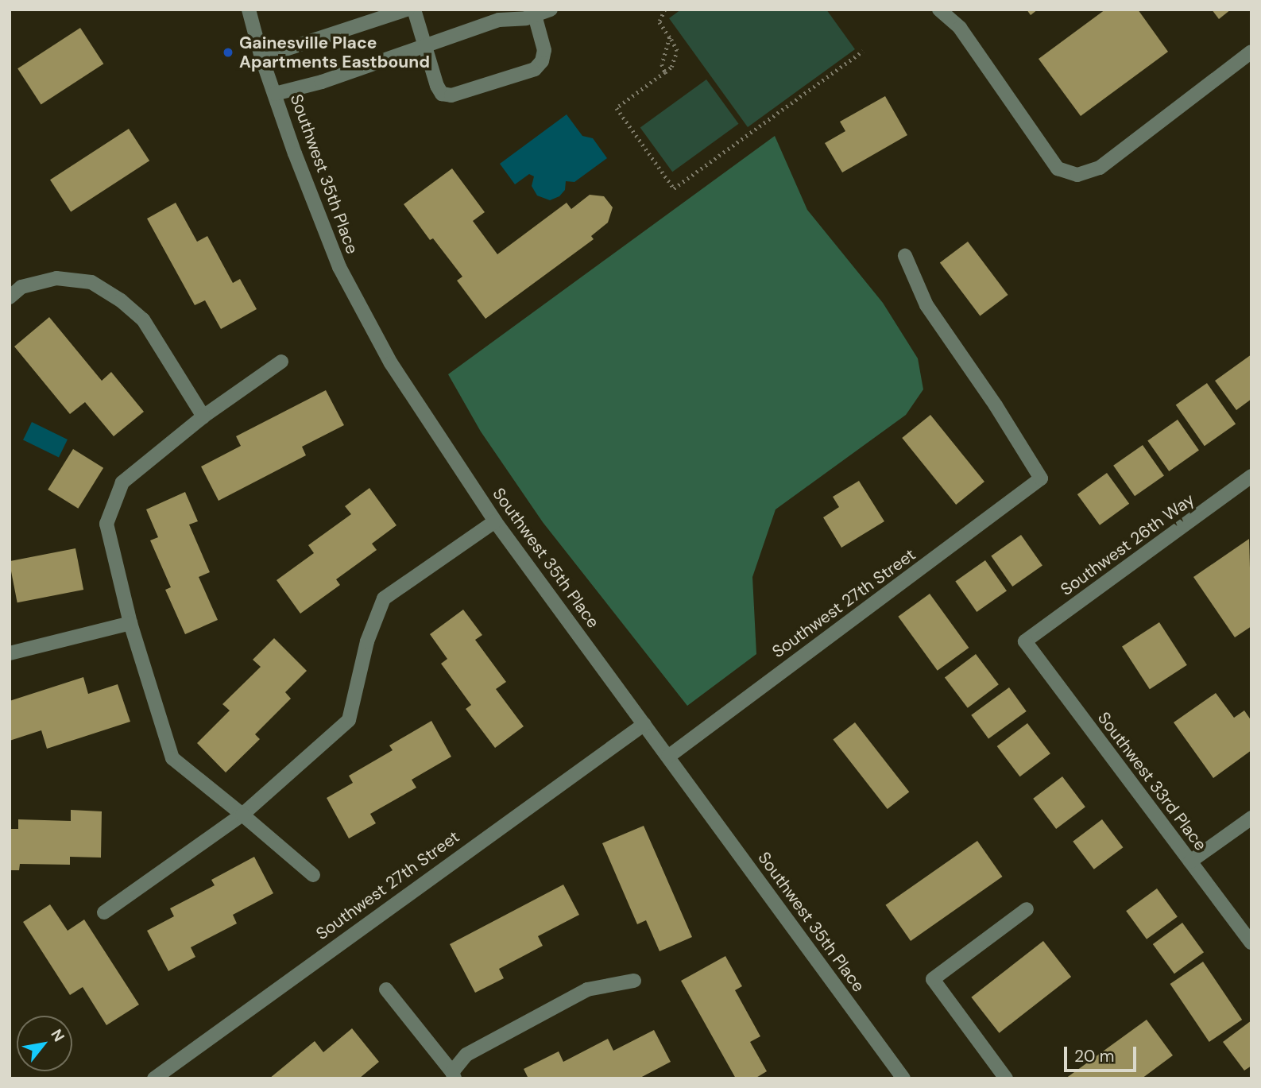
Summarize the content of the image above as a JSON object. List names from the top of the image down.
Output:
{
  "streets": {
    "street": [
      "Southwest 35th Place",
      "Southwest 26th Way",
      "Southwest 27th Street",
      "Southwest 33rd Place"
    ]
  },
  "crossings": [
    ["Southwest 35th Place", "Southwest 27th Street"],
    ["Southwest 26th Way", "Southwest 33rd Place"]
  ],
  "places": ["Gainesville Place Apartments Eastbound"],
  "scale_bar": "20 m",
  "north": "top right"
}
